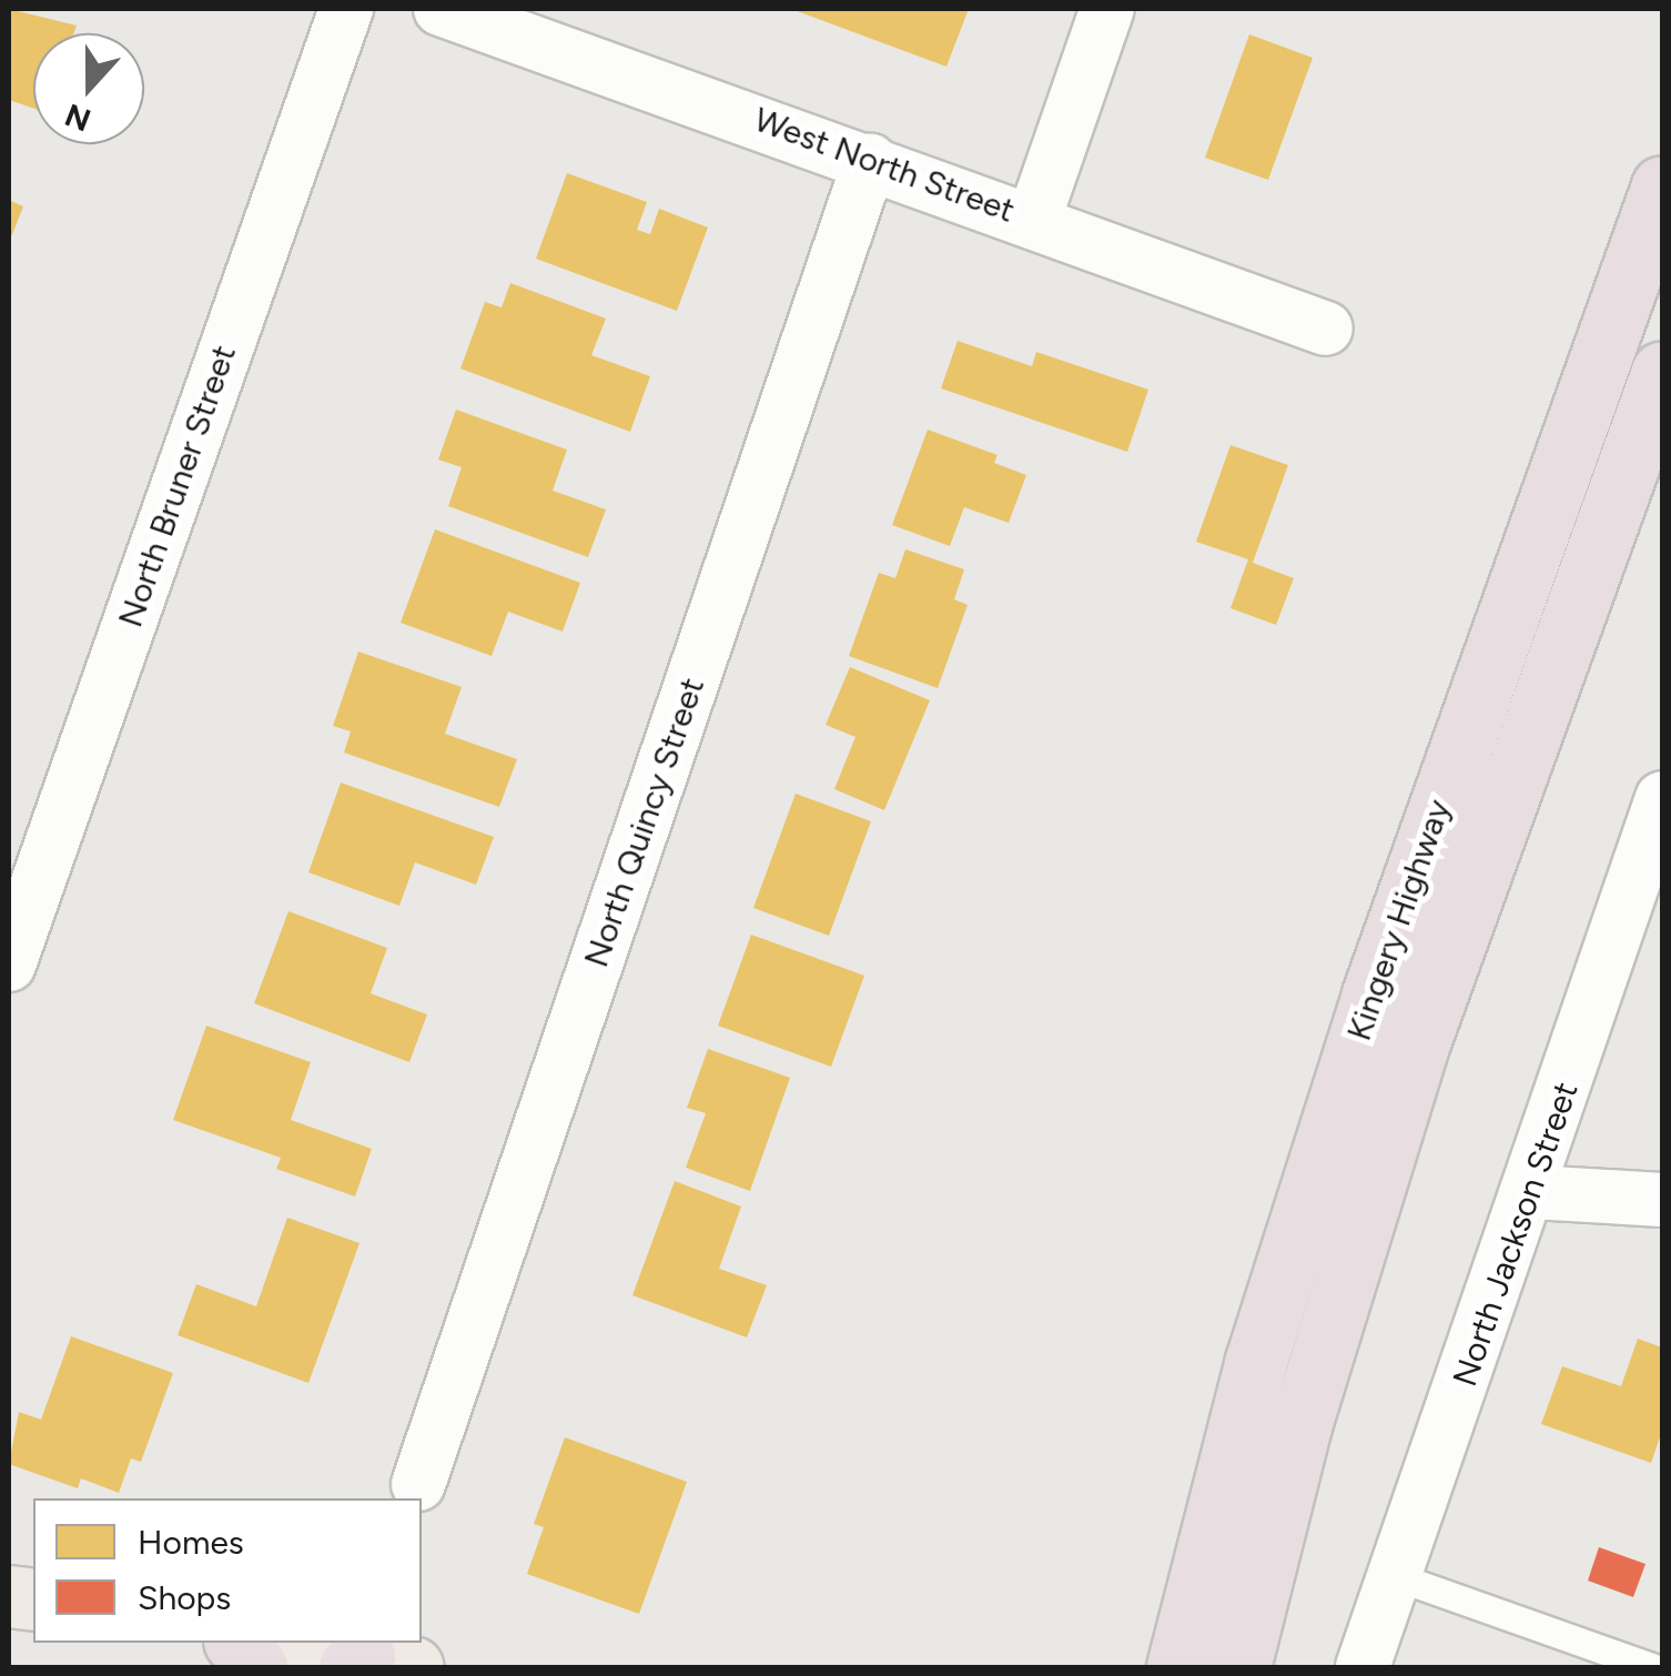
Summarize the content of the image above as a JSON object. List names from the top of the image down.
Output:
{
  "streets": {
    "highway": ["Kingery Highway"],
    "street": [
      "West North Street",
      "North Bruner Street",
      "North Quincy Street",
      "North Jackson Street"
    ]
  },
  "crossings": [
    ["West North Street", "North Quincy Street"]
  ],
  "legend": ["Homes", "Shops"],
  "north": "bottom"
}
